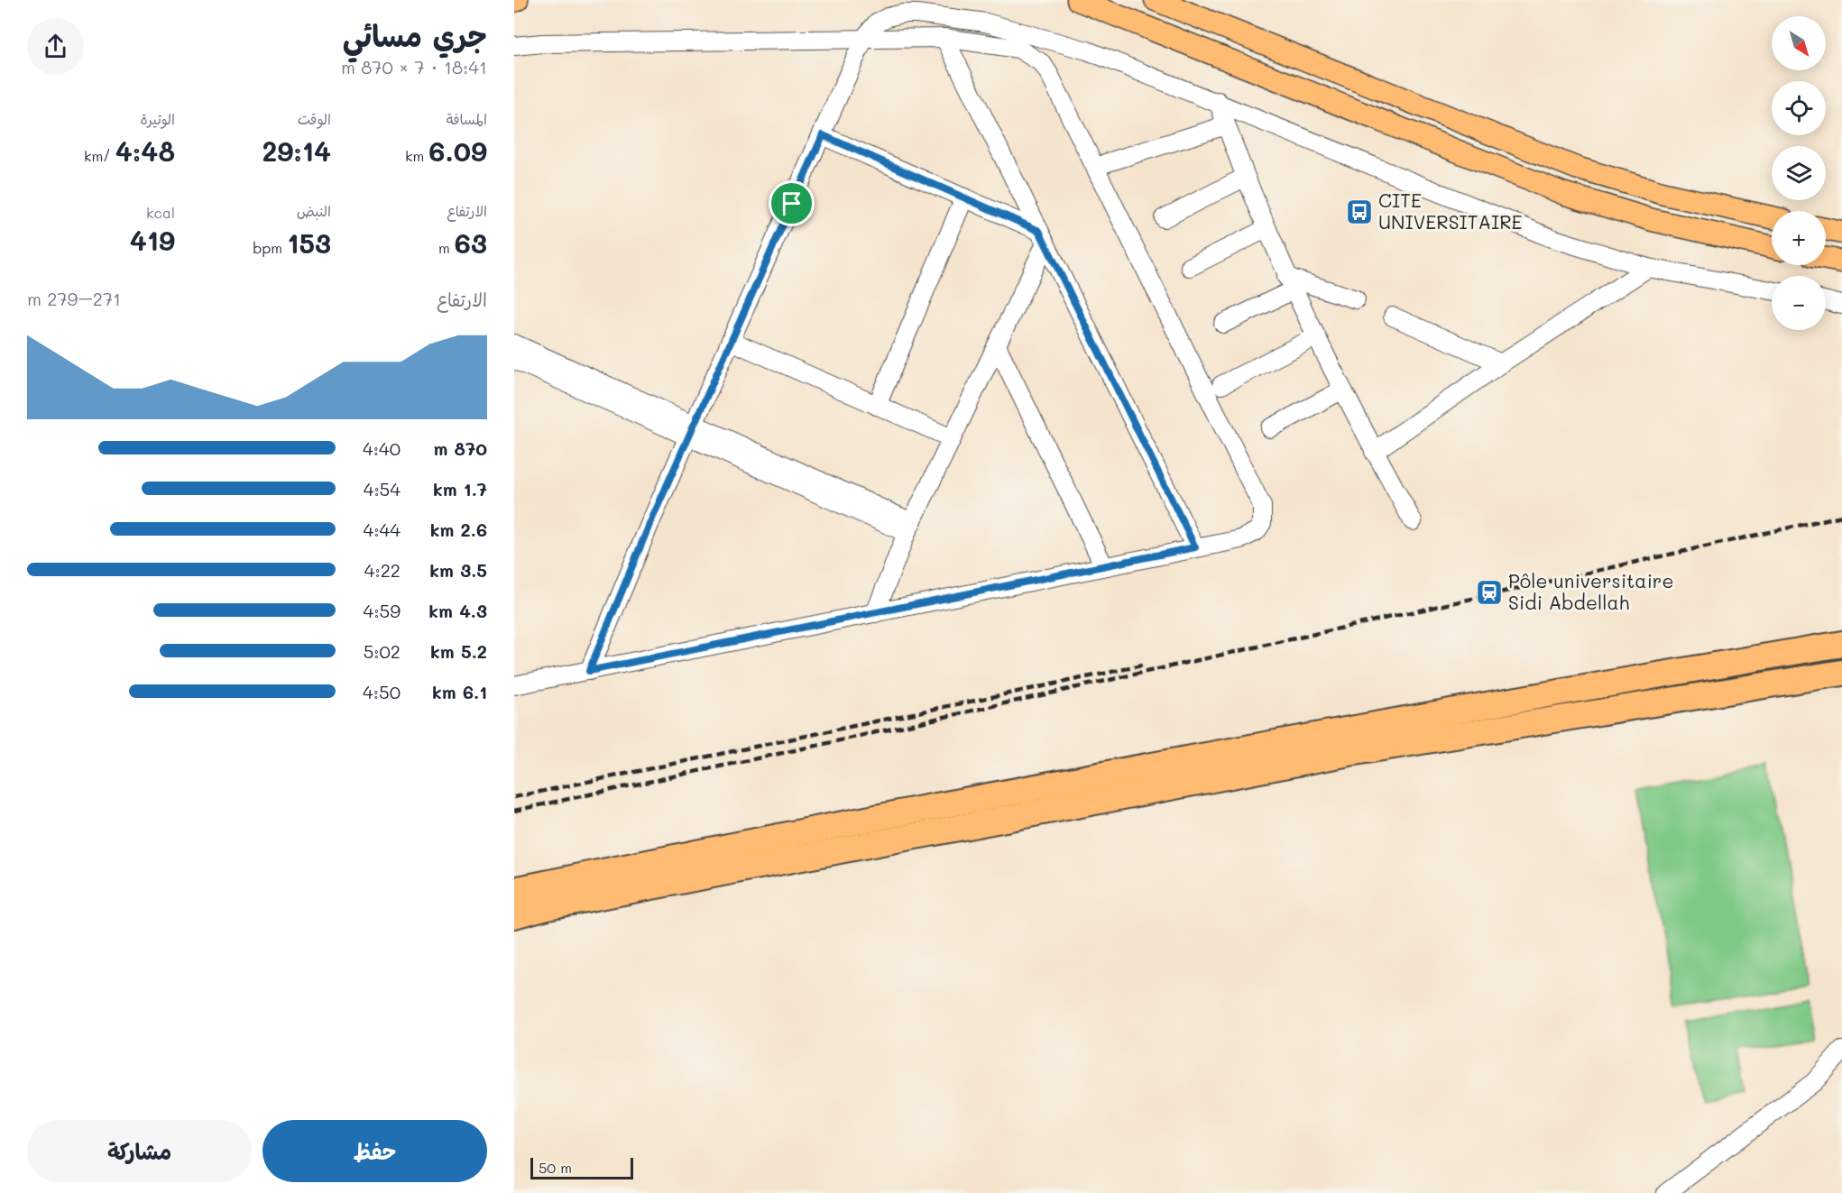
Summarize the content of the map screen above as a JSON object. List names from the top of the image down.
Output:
{
  "places": {
    "bus stop": ["CITE UNIVERSITAIRE"],
    "station": ["Pôle universitaire Sidi Abdellah"]
  },
  "scale_bar": "50 m",
  "north": "bottom right",
  "page": {
    "heading": ["جري مسائي", "18:41 · 7 × 870 m"],
    "map_buttons": ["+", "−"],
    "stats": [
      ["المسافة", "6.09 km"],
      ["الوقت", "29:14"],
      ["الوتيرة", "4:48 /km"],
      ["الارتفاع", "63 m"],
      ["النبض", "153 bpm"],
      ["kcal", "419"]
    ],
    "chart": ["الارتفاع", "271–279 m"],
    "list": [
      {
        "name": "870 m",
        "note": "4:40"
      },
      {
        "name": "1.7 km",
        "note": "4:54"
      },
      {
        "name": "2.6 km",
        "note": "4:44"
      },
      {
        "name": "3.5 km",
        "note": "4:22"
      },
      {
        "name": "4.3 km",
        "note": "4:59"
      },
      {
        "name": "5.2 km",
        "note": "5:02"
      },
      {
        "name": "6.1 km",
        "note": "4:50"
      }
    ],
    "buttons": ["حفظ", "مشاركة"],
    "scale": "50 m"
  }
}
